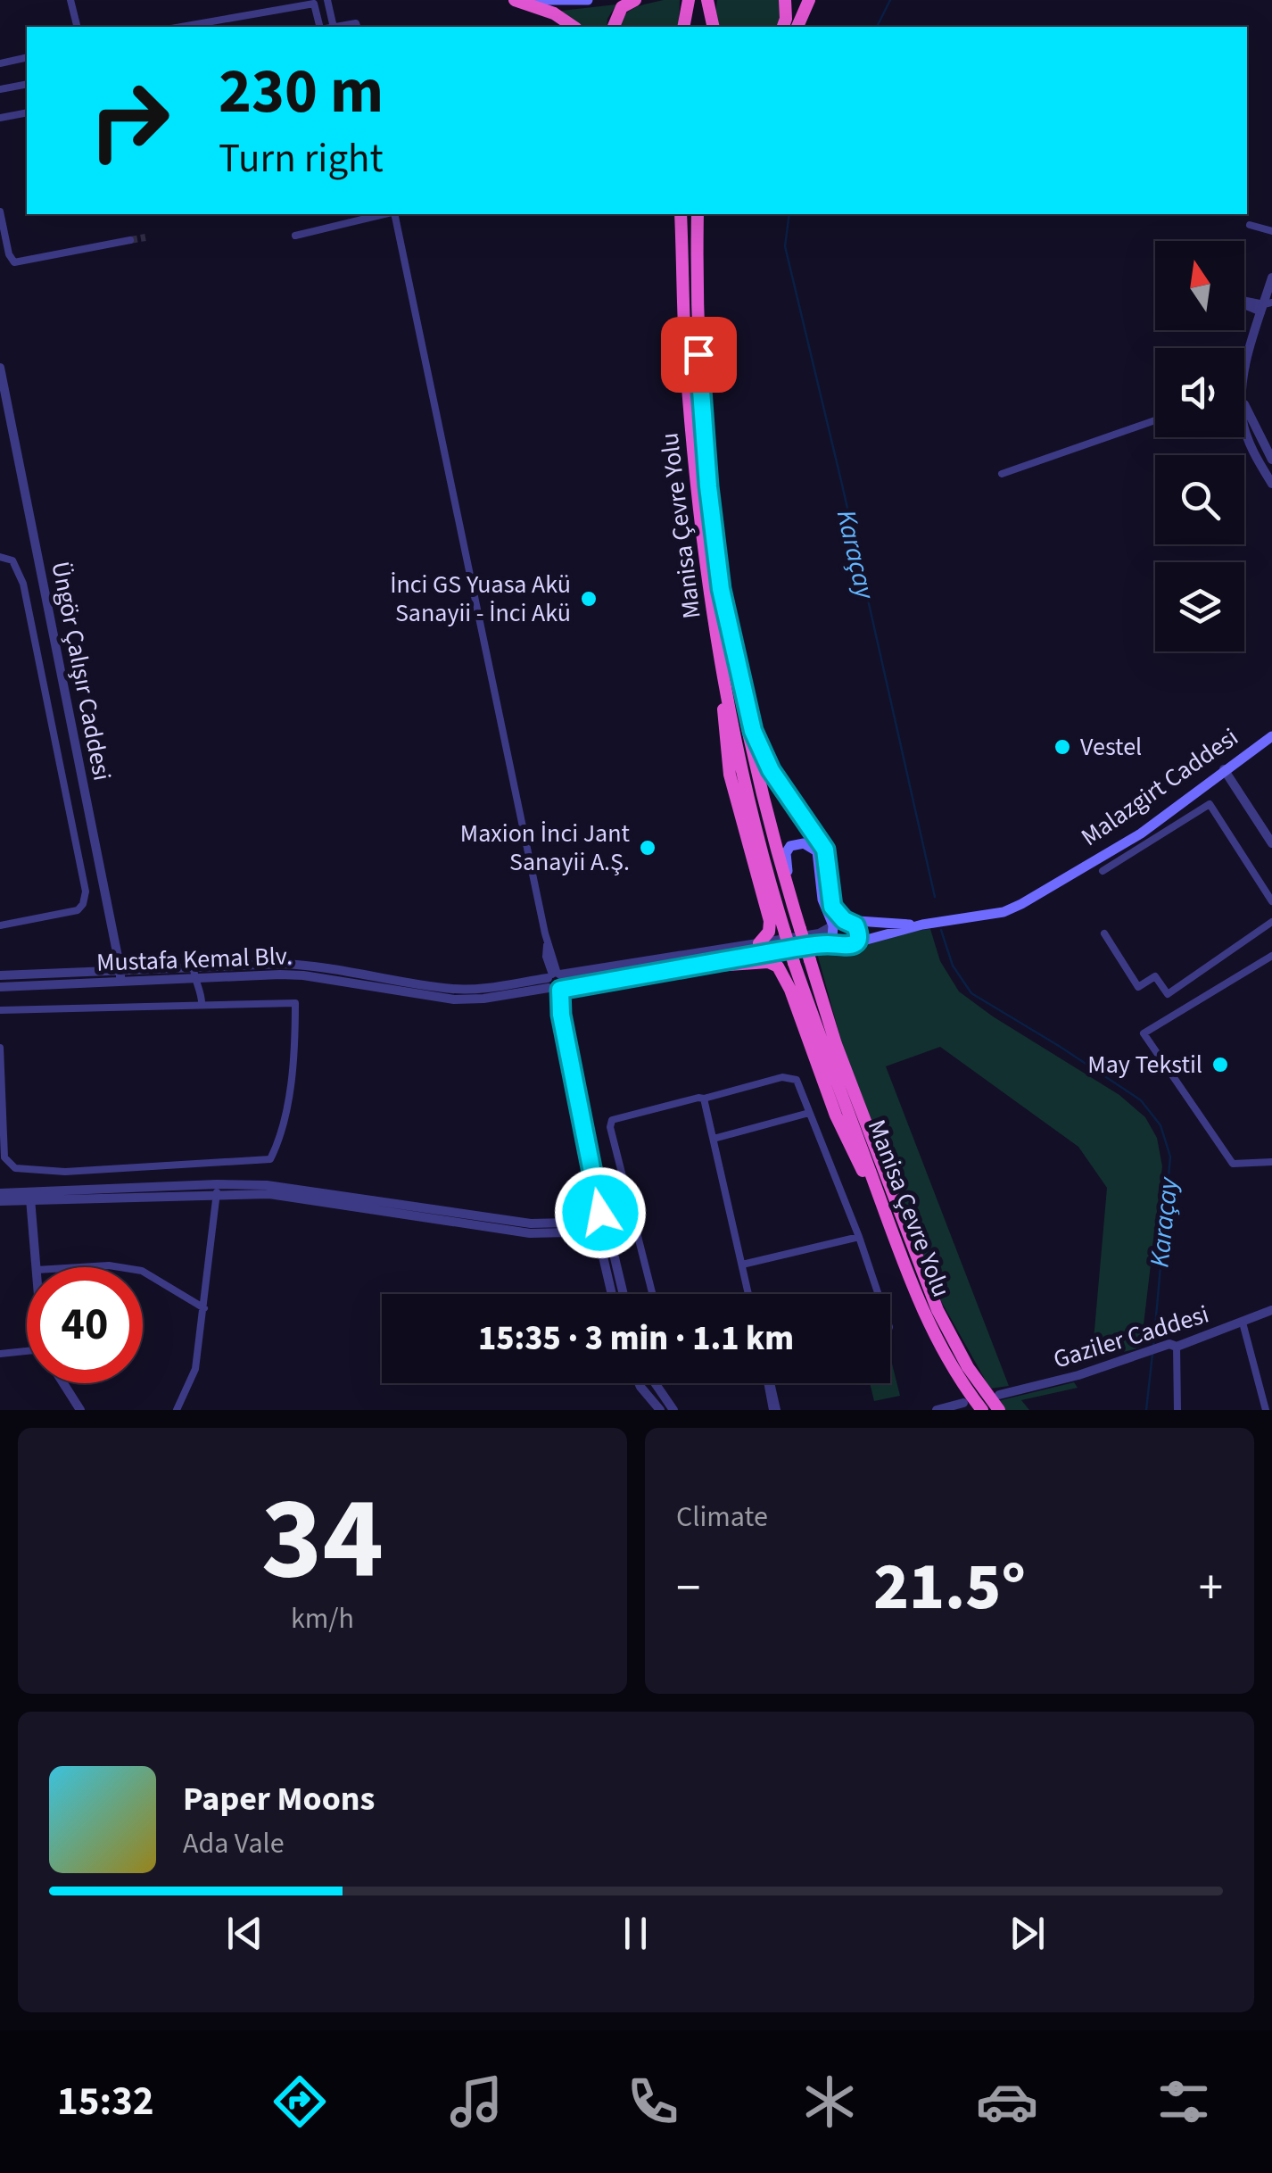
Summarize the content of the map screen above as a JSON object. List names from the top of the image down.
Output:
{
  "streets": {
    "highway": ["Manisa Çevre Yolu"],
    "main road": ["Malazgirt Caddesi"],
    "street": ["Üngör Çalışır Caddesi", "Mustafa Kemal Blv.", "Gaziler Caddesi"]
  },
  "crossings": [
    ["Üngör Çalışır Caddesi", "Mustafa Kemal Blv."]
  ],
  "water": ["Karaçay"],
  "places": [
    "İnci GS Yuasa Akü Sanayii - İnci Akü",
    "Vestel",
    "Maxion İnci Jant Sanayii A.Ş.",
    "May Tekstil"
  ],
  "north": "top",
  "page": {
    "turn": ["230 m", "Turn right"],
    "limit": "40",
    "trip": "15:35 · 3 min · 1.1 km",
    "tile": [
      ["34", "km/h"],
      "Climate"
    ],
    "heat": ["−", "21.5°", "+"],
    "song": ["Paper Moons", "Ada Vale"],
    "tabs": "15:32"
  }
}
